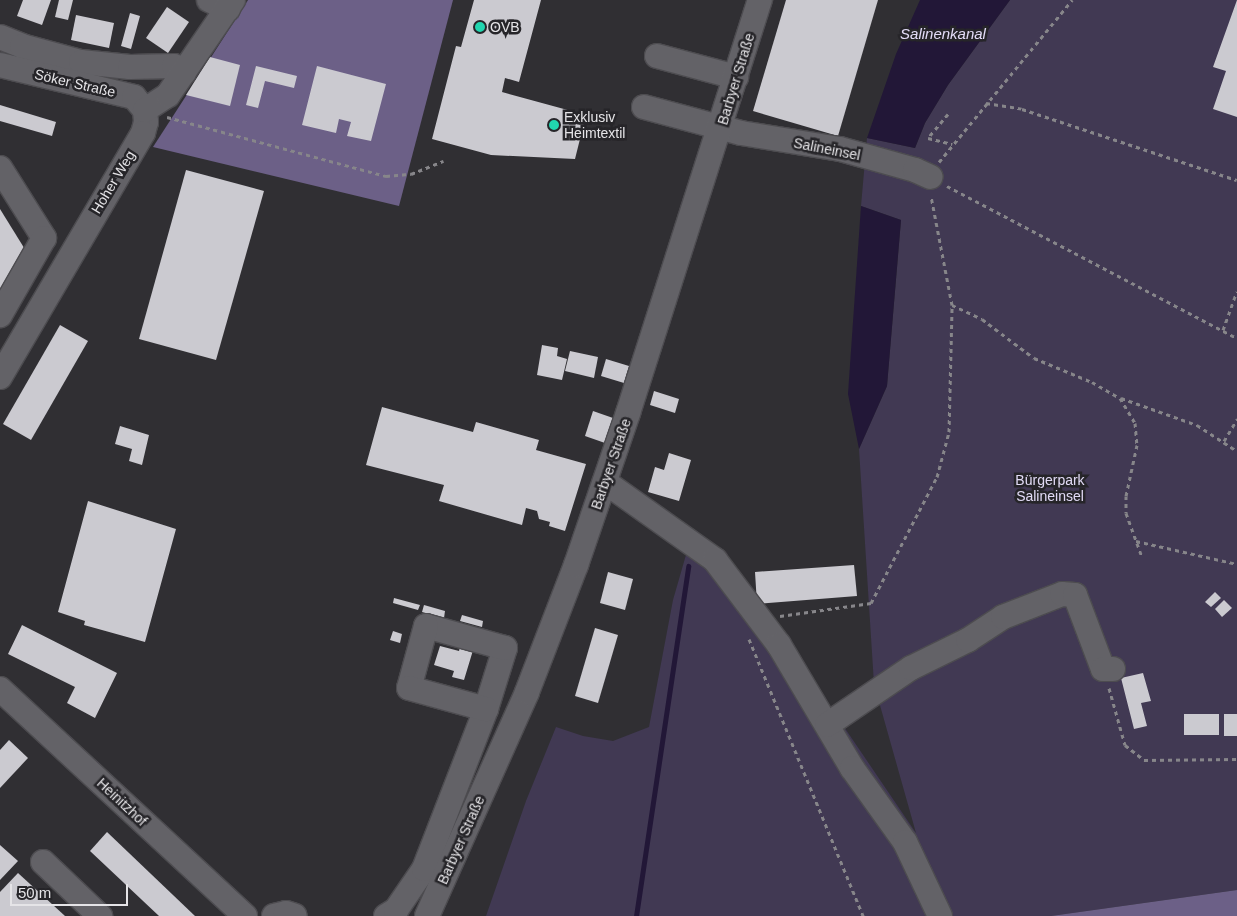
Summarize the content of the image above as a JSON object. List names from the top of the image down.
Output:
{
  "streets": {
    "street": [
      "Barbyer Straße",
      "Söker Straße",
      "Salineinsel",
      "Hoher Weg",
      "Heinitzhof"
    ]
  },
  "crossings": [
    ["Barbyer Straße", "Salineinsel"],
    ["Söker Straße", "Hoher Weg"]
  ],
  "water": ["Salinenkanal"],
  "parks": ["Bürgerpark Salineinsel"],
  "places": ["OVB", "Exklusiv Heimtextil"],
  "scale_bar": "50 m"
}
